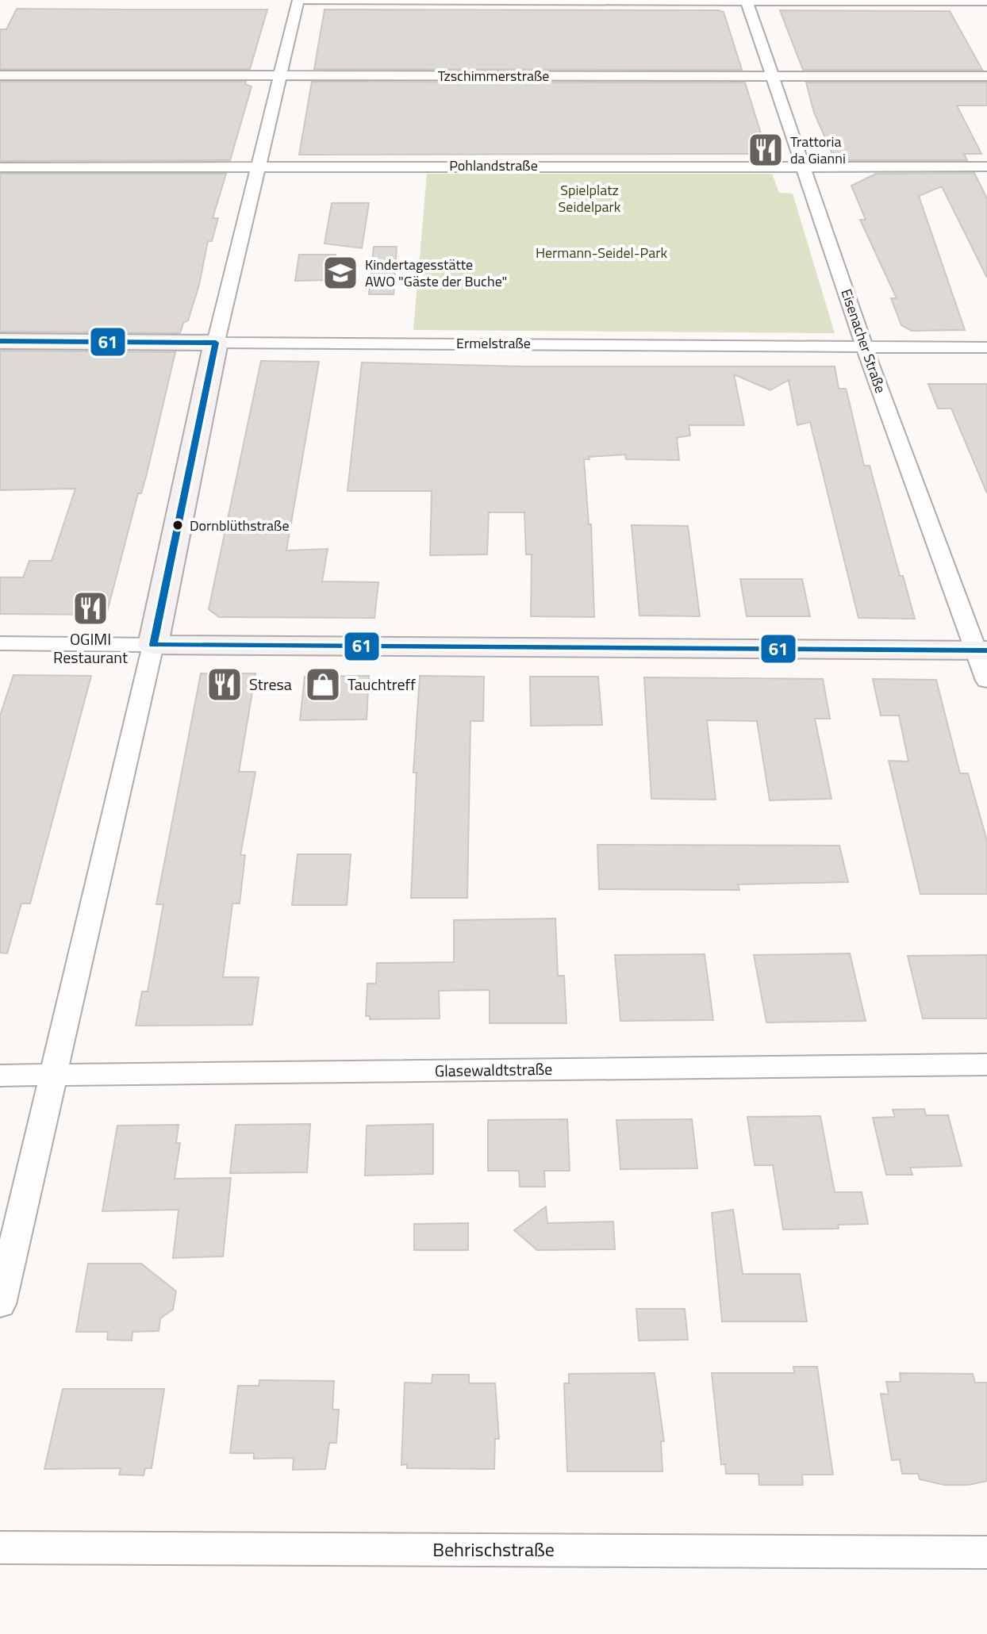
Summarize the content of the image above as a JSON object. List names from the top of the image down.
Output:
{
  "streets": {
    "street": [
      "Tzschimmerstraße",
      "Pohlandstraße",
      "Eisenacher Straße",
      "Ermelstraße",
      "Glasewaldtstraße",
      "Behrischstraße"
    ]
  },
  "crossings": [
    ["Tzschimmerstraße", "Eisenacher Straße"],
    ["Pohlandstraße", "Eisenacher Straße"],
    ["Eisenacher Straße", "Ermelstraße"]
  ],
  "parks": ["Spielplatz Seidelpark", "Hermann-Seidel-Park"],
  "places": {
    "restaurant": ["Trattoria da Gianni", "OGIMI Restaurant", "Stresa"],
    "school or university": ["Kindertagesstätte AWO \"Gäste der Buche\""],
    "other": ["Dornblüthstraße"],
    "shop": ["Tauchtreff"]
  },
  "lines": ["transit line 61"]
}
